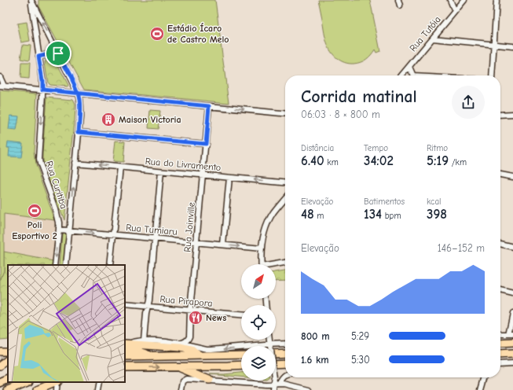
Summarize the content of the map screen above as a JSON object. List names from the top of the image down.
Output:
{
  "streets": {
    "street": [
      "Rua Tutóia",
      "Rua do Livramento",
      "Rua Curitiba",
      "Rua Joinville",
      "Rua Tumiaru",
      "Rua Pirapora"
    ]
  },
  "crossings": [
    ["Rua do Livramento", "Rua Curitiba"],
    ["Rua do Livramento", "Rua Joinville"],
    ["Rua Curitiba", "Rua Tumiaru"],
    ["Rua Joinville", "Rua Tumiaru"],
    ["Rua Joinville", "Rua Pirapora"]
  ],
  "one_way": ["Rua Tumiaru"],
  "places": {
    "sports": ["Estádio Ícaro de Castro Melo", "Poli Esportivo 2"],
    "building": ["Maison Victoria"],
    "restaurant": ["News"]
  },
  "north": "top right",
  "page": {
    "heading": ["Corrida matinal", "06:03 · 8 × 800 m"],
    "stats": [
      ["Distância", "6.40 km"],
      ["Tempo", "34:02"],
      ["Ritmo", "5:19 /km"],
      ["Elevação", "48 m"],
      ["Batimentos", "134 bpm"],
      ["kcal", "398"]
    ],
    "chart": ["Elevação", "146–152 m"],
    "list": [
      {
        "name": "800 m",
        "note": "5:29"
      },
      {
        "name": "1.6 km",
        "note": "5:30"
      }
    ]
  }
}
